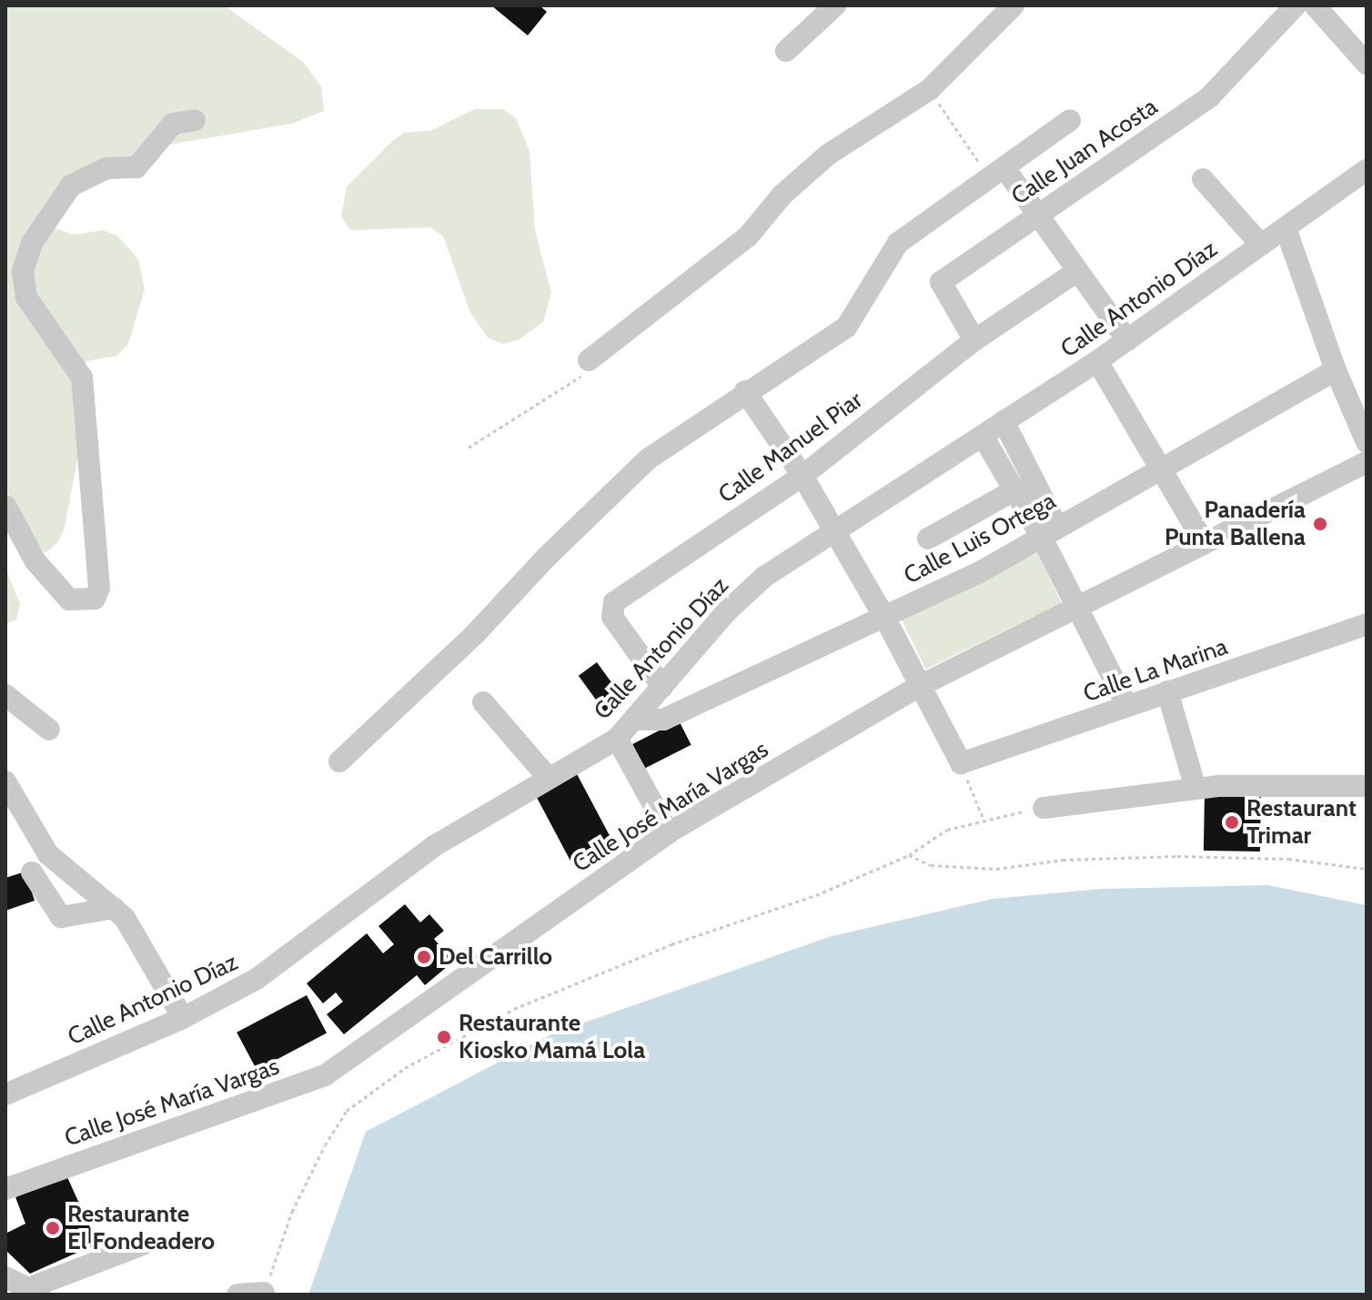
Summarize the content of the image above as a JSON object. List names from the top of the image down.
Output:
{
  "streets": {
    "street": [
      "Calle Juan Acosta",
      "Calle Antonio Díaz",
      "Calle Manuel Piar",
      "Calle Luis Ortega",
      "Calle La Marina",
      "Calle José María Vargas"
    ]
  },
  "crossings": [
    ["Calle Juan Acosta", "Calle Manuel Piar"],
    ["Calle Antonio Díaz", "Calle Manuel Piar"],
    ["Calle Antonio Díaz", "Calle Luis Ortega"]
  ],
  "places": [
    "Panadería Punta Ballena",
    "Restaurant Trimar",
    "Del Carrillo",
    "Restaurante Kiosko Mamá Lola",
    "Restaurante El Fondeadero"
  ]
}
